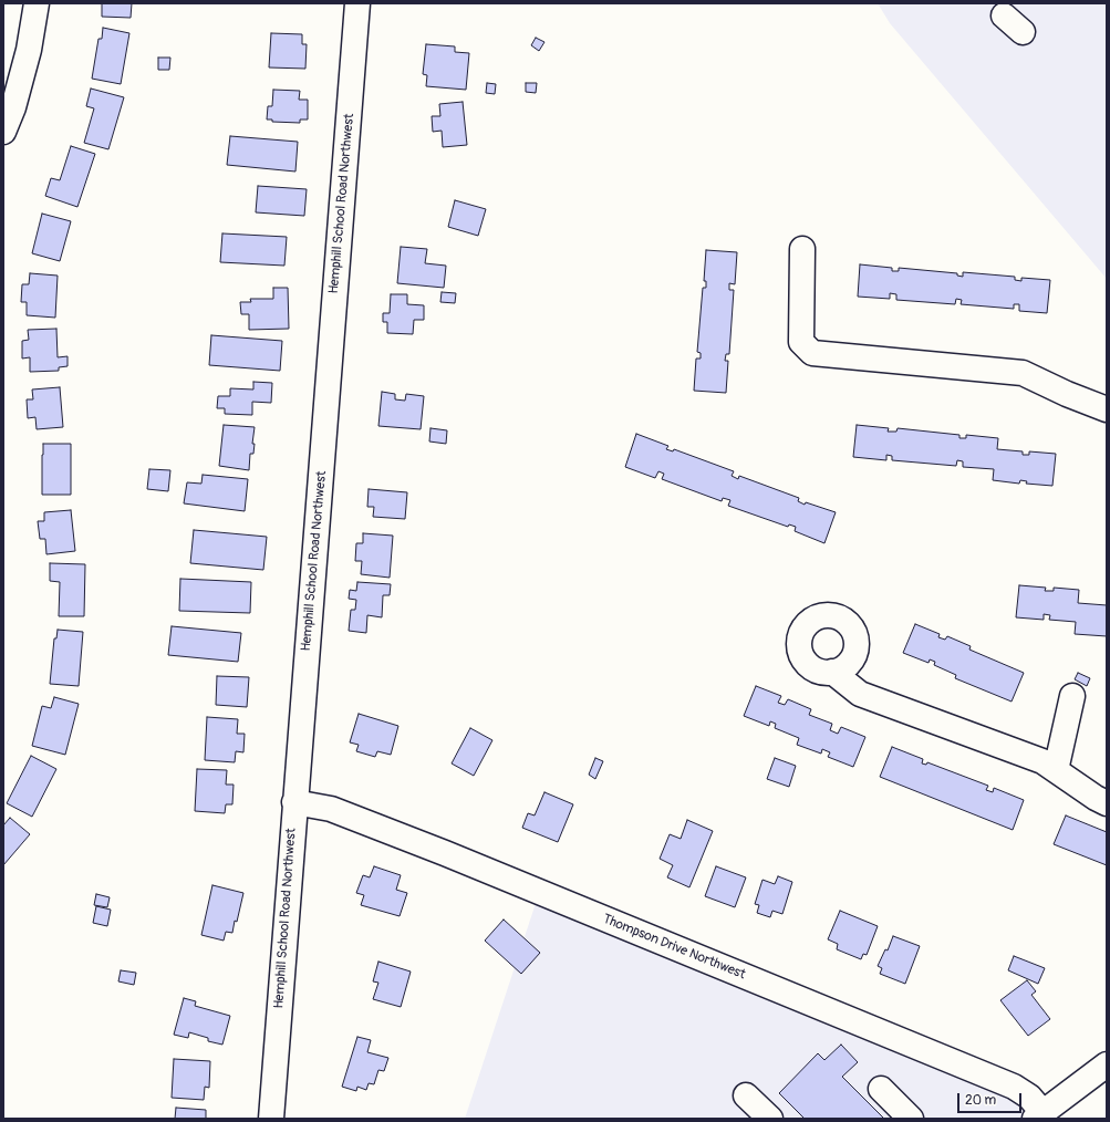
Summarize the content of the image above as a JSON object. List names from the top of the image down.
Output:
{
  "streets": {
    "street": ["Hemphill School Road Northwest", "Thompson Drive Northwest"]
  },
  "crossings": [
    ["Hemphill School Road Northwest", "Thompson Drive Northwest"]
  ],
  "scale_bar": "20 m"
}
